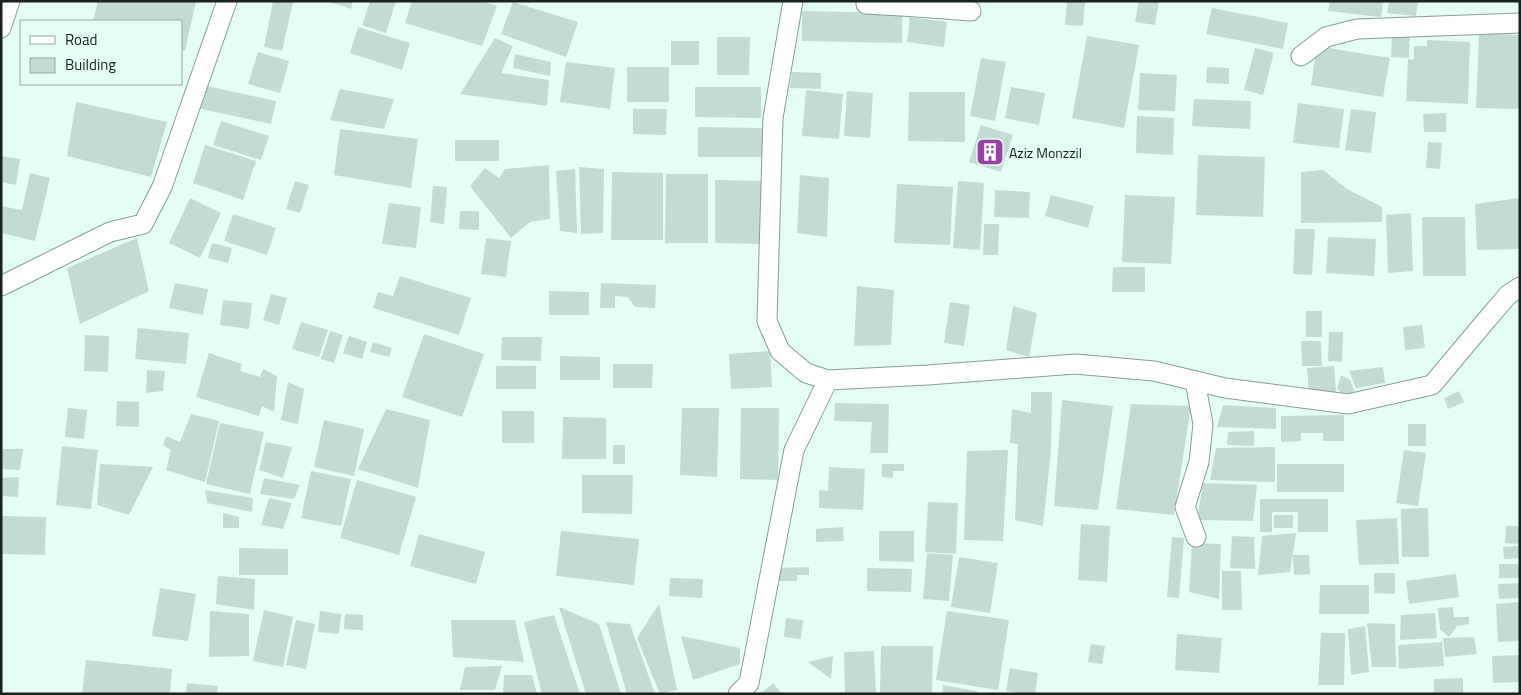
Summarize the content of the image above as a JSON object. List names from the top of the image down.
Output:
{
  "places": {
    "building": ["Aziz Monzzil"]
  },
  "legend": ["Road", "Building"]
}
